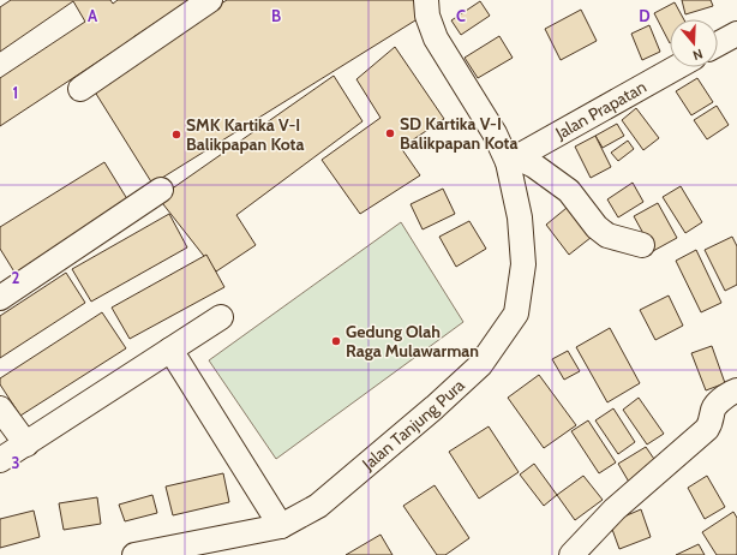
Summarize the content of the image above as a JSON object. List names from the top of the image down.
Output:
{
  "streets": {
    "street": ["Jalan Prapatan", "Jalan Tanjung Pura"]
  },
  "crossings": [
    ["Jalan Prapatan", "Jalan Tanjung Pura"]
  ],
  "places": ["SD Kartika V-I Balikpapan Kota", "SMK Kartika V-I Balikpapan Kota", "Gedung Olah Raga Mulawarman"],
  "north": "bottom",
  "grid": {
    "columns": [
      "A",
      "B",
      "C",
      "D"
    ],
    "rows": ["1", "2", "3"]
  }
}
